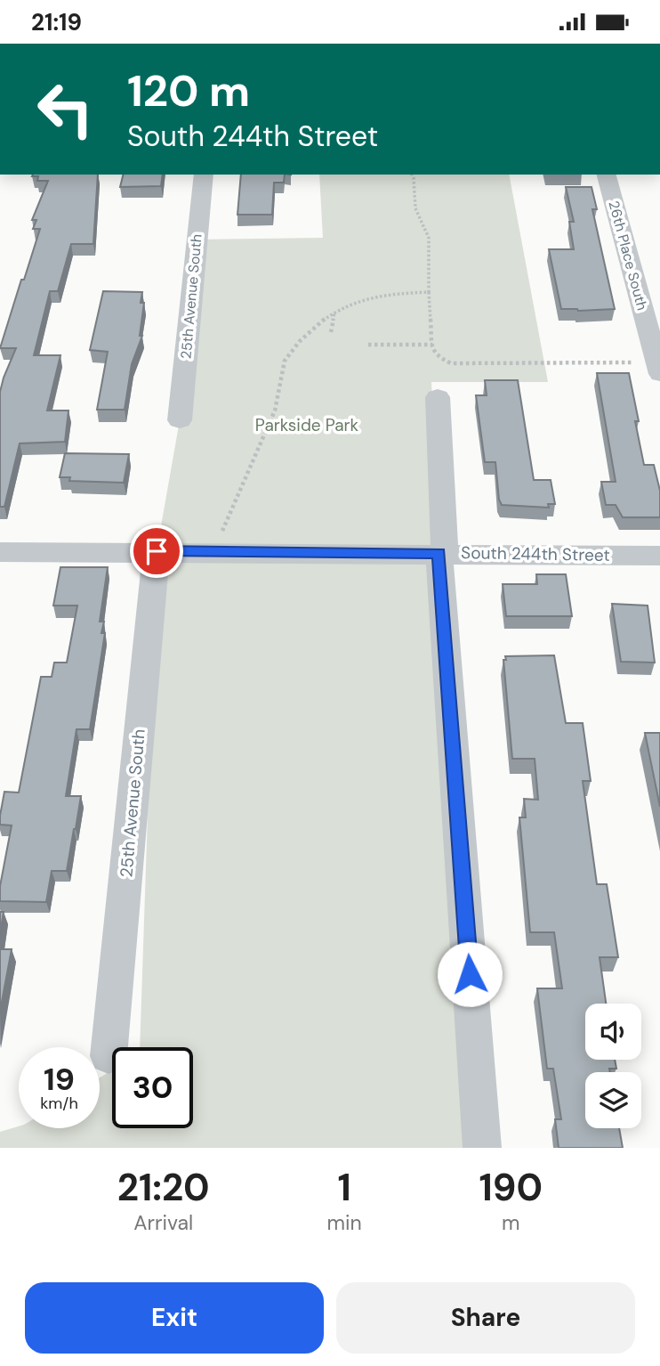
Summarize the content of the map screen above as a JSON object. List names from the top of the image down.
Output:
{
  "streets": {
    "street": ["26th Place South", "25th Avenue South", "South 244th Street"]
  },
  "crossings": [
    ["25th Avenue South", "South 244th Street"]
  ],
  "parks": ["Parkside Park"],
  "page": {
    "status": "21:19",
    "turn": ["120 m", "South 244th Street"],
    "speed": "19 km/h",
    "limit": "30",
    "eta": [
      "21:20",
      "Arrival",
      "1",
      "min",
      "190",
      "m"
    ],
    "buttons": ["Exit", "Share"]
  }
}
